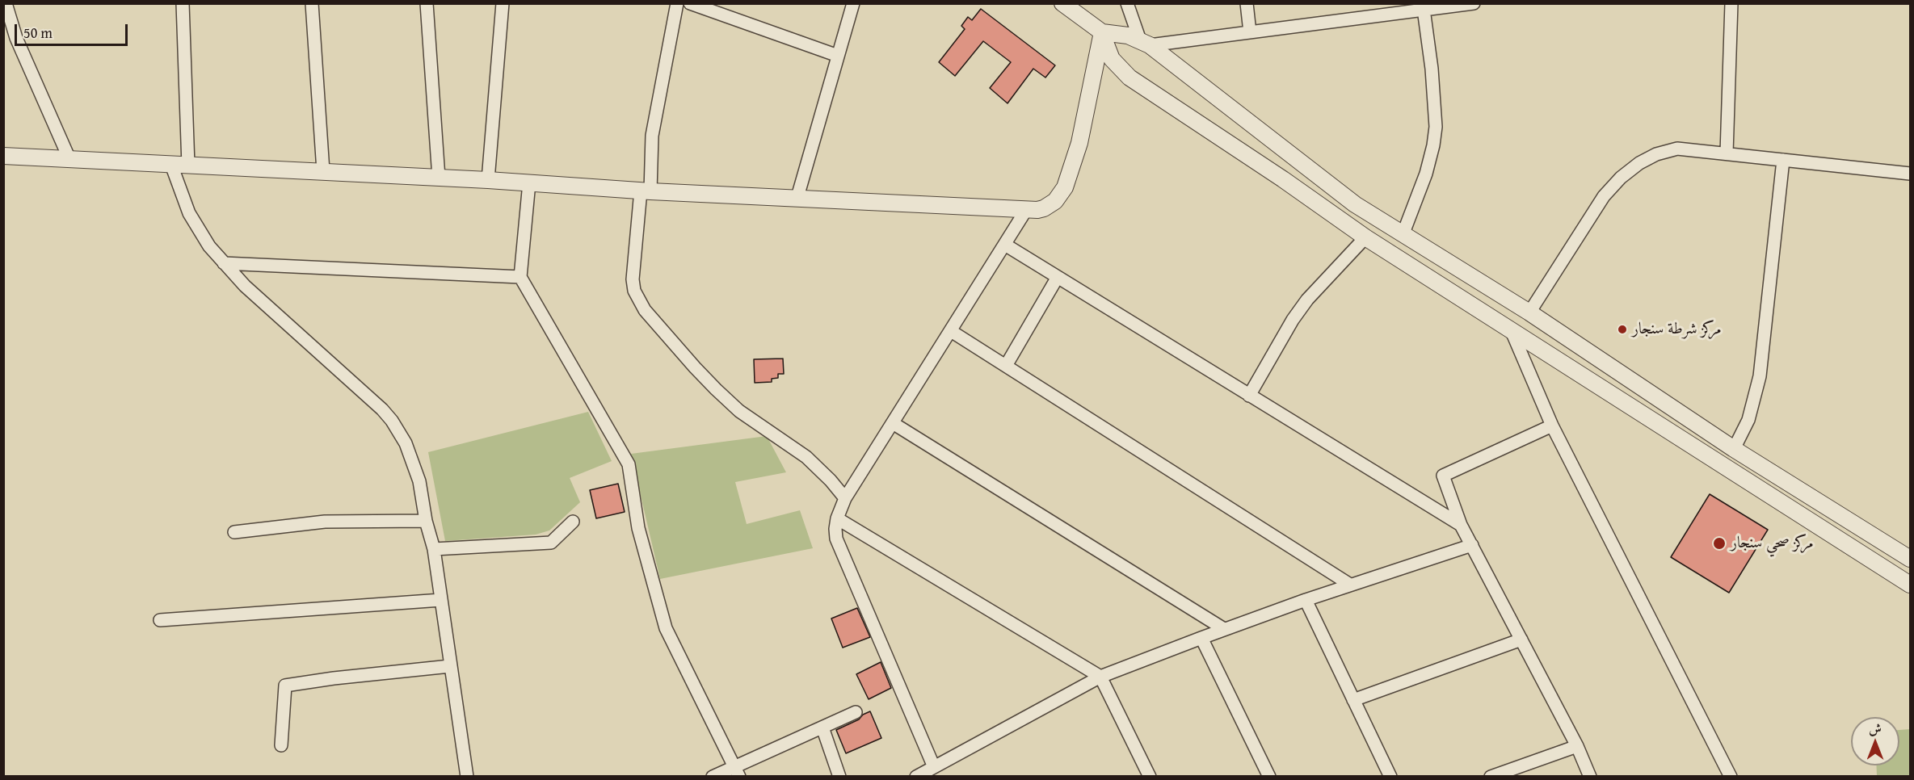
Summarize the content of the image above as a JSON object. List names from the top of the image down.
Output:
{
  "places": ["مركز شرطة سنجار", "مركز صحي سنجار"],
  "scale_bar": "50 m",
  "north": "top"
}
